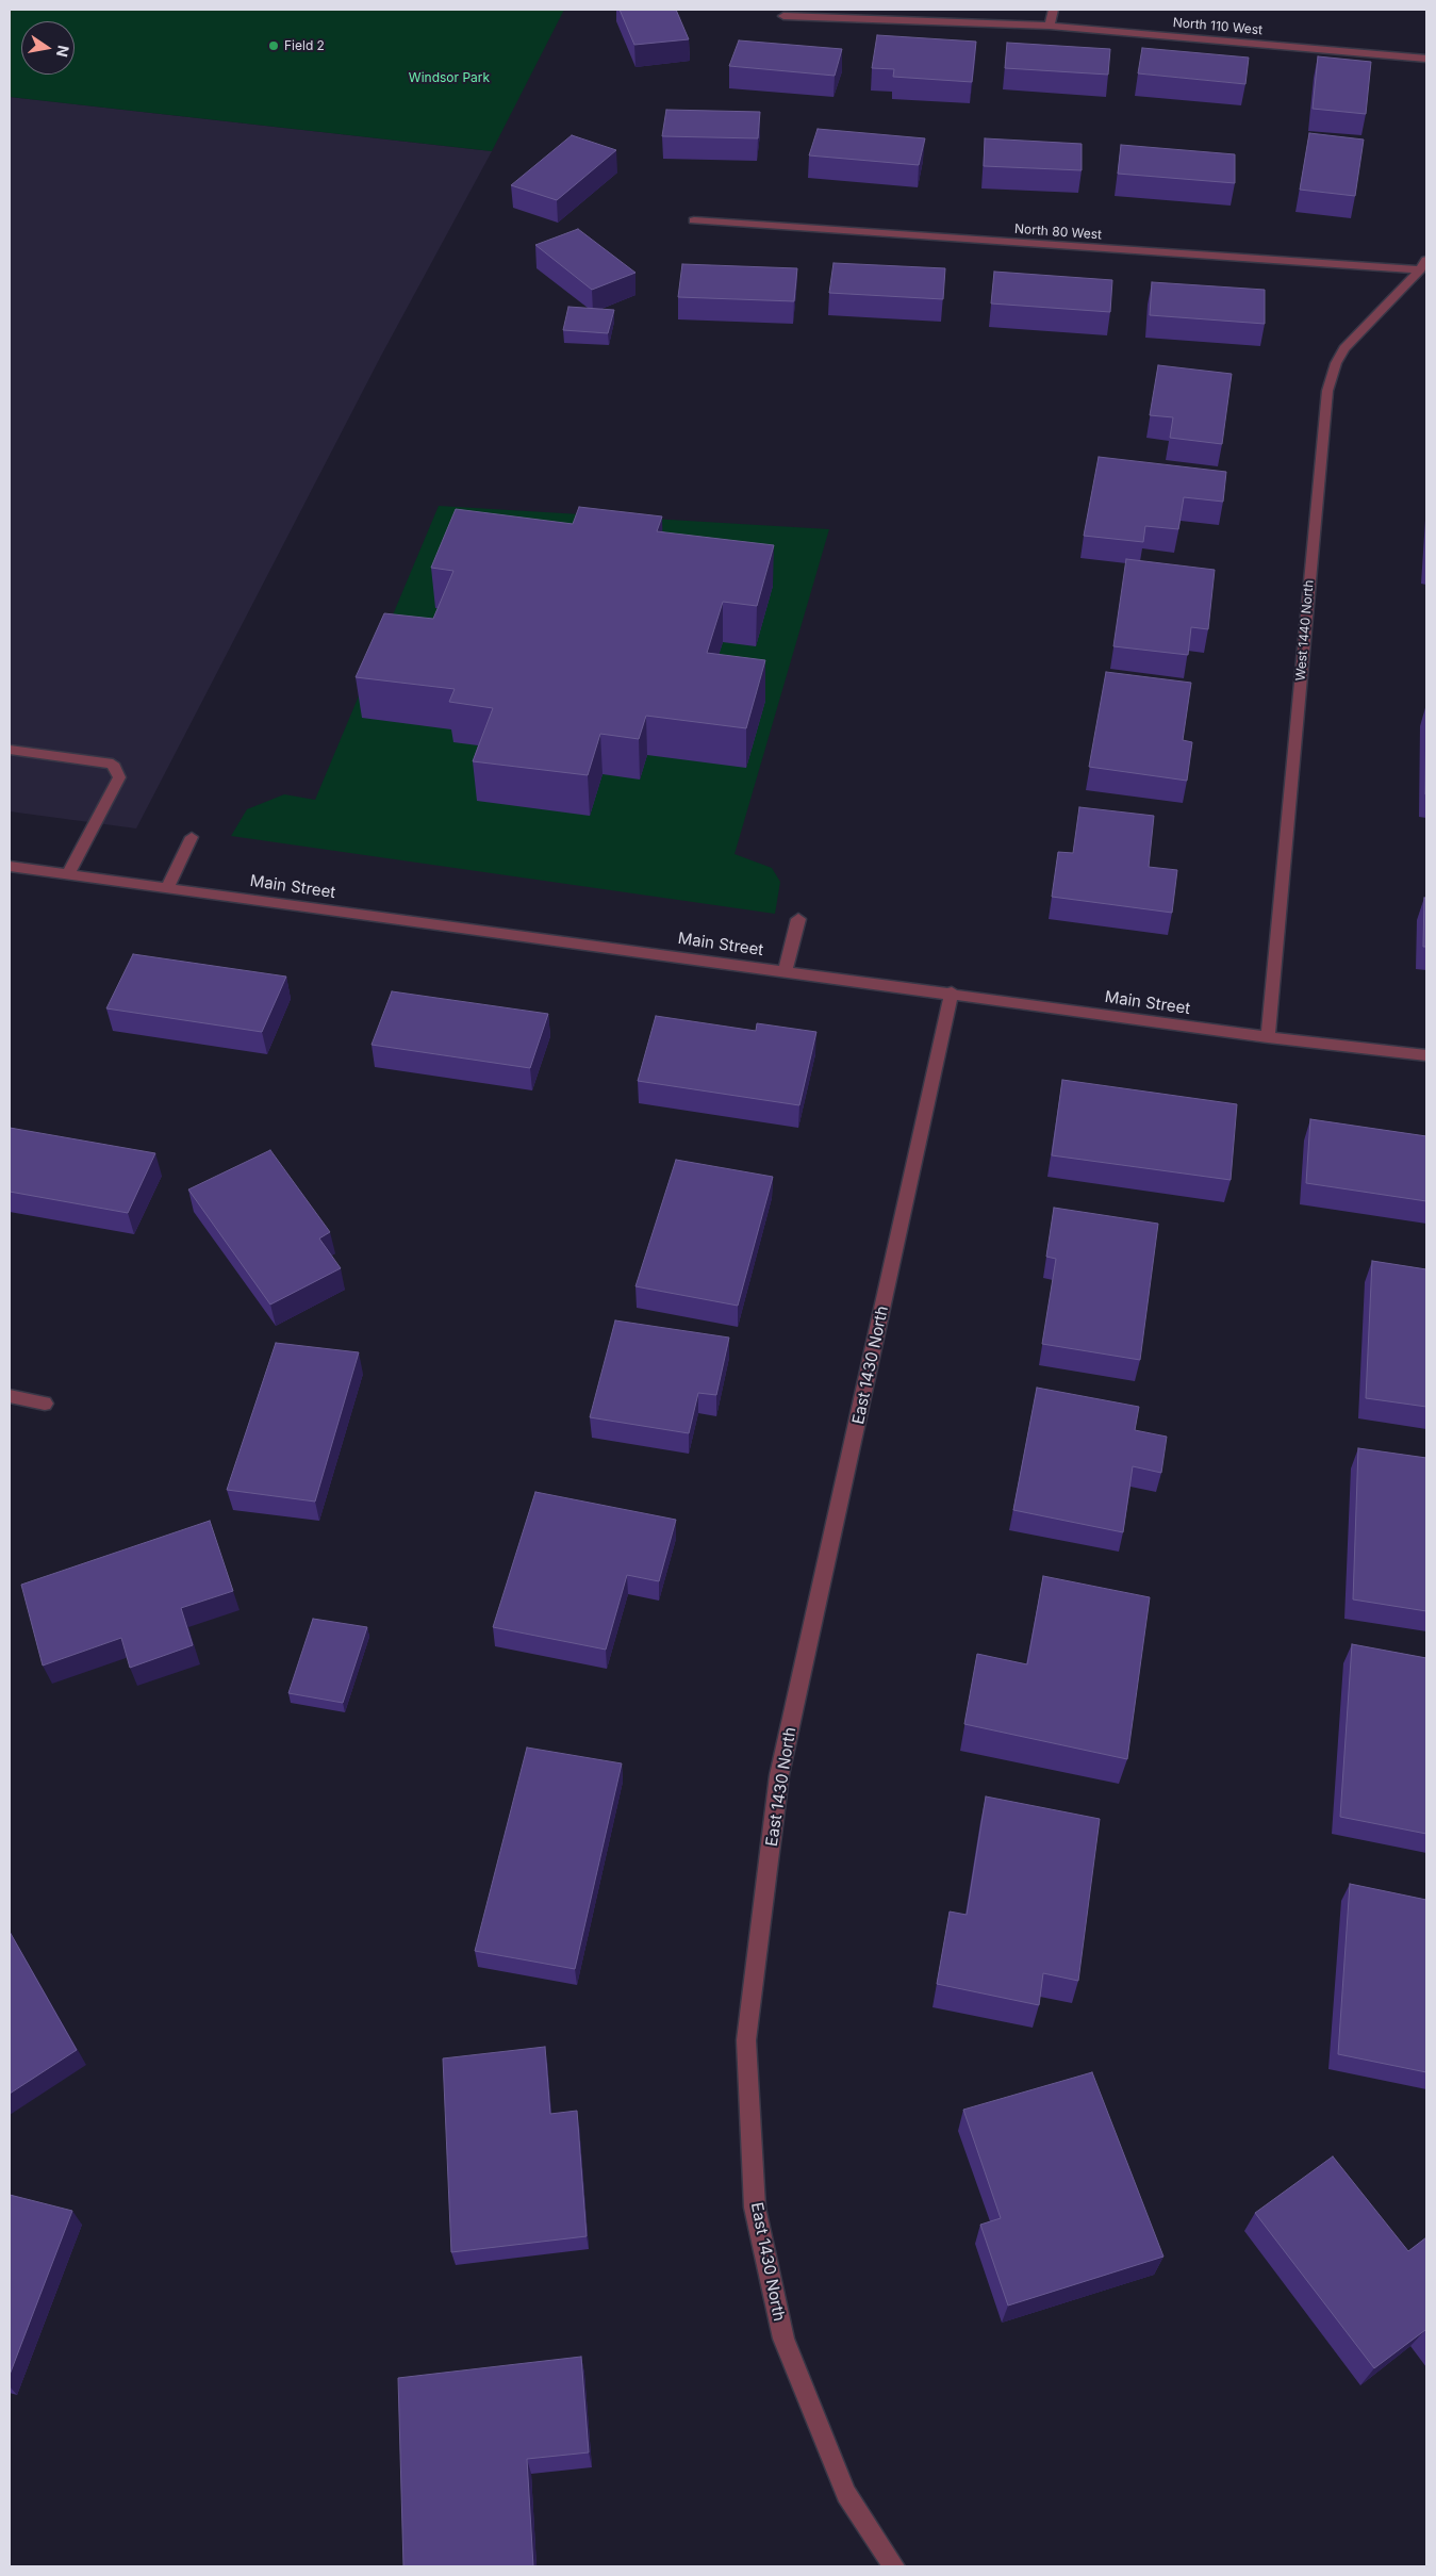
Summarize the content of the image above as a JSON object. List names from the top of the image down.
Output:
{
  "streets": {
    "street": [
      "North 110 West",
      "North 80 West",
      "West 1440 North",
      "Main Street",
      "East 1430 North"
    ]
  },
  "crossings": [
    ["North 80 West", "West 1440 North"],
    ["West 1440 North", "Main Street"],
    ["Main Street", "East 1430 North"]
  ],
  "parks": ["Windsor Park"],
  "places": ["Field 2"],
  "north": "right"
}
